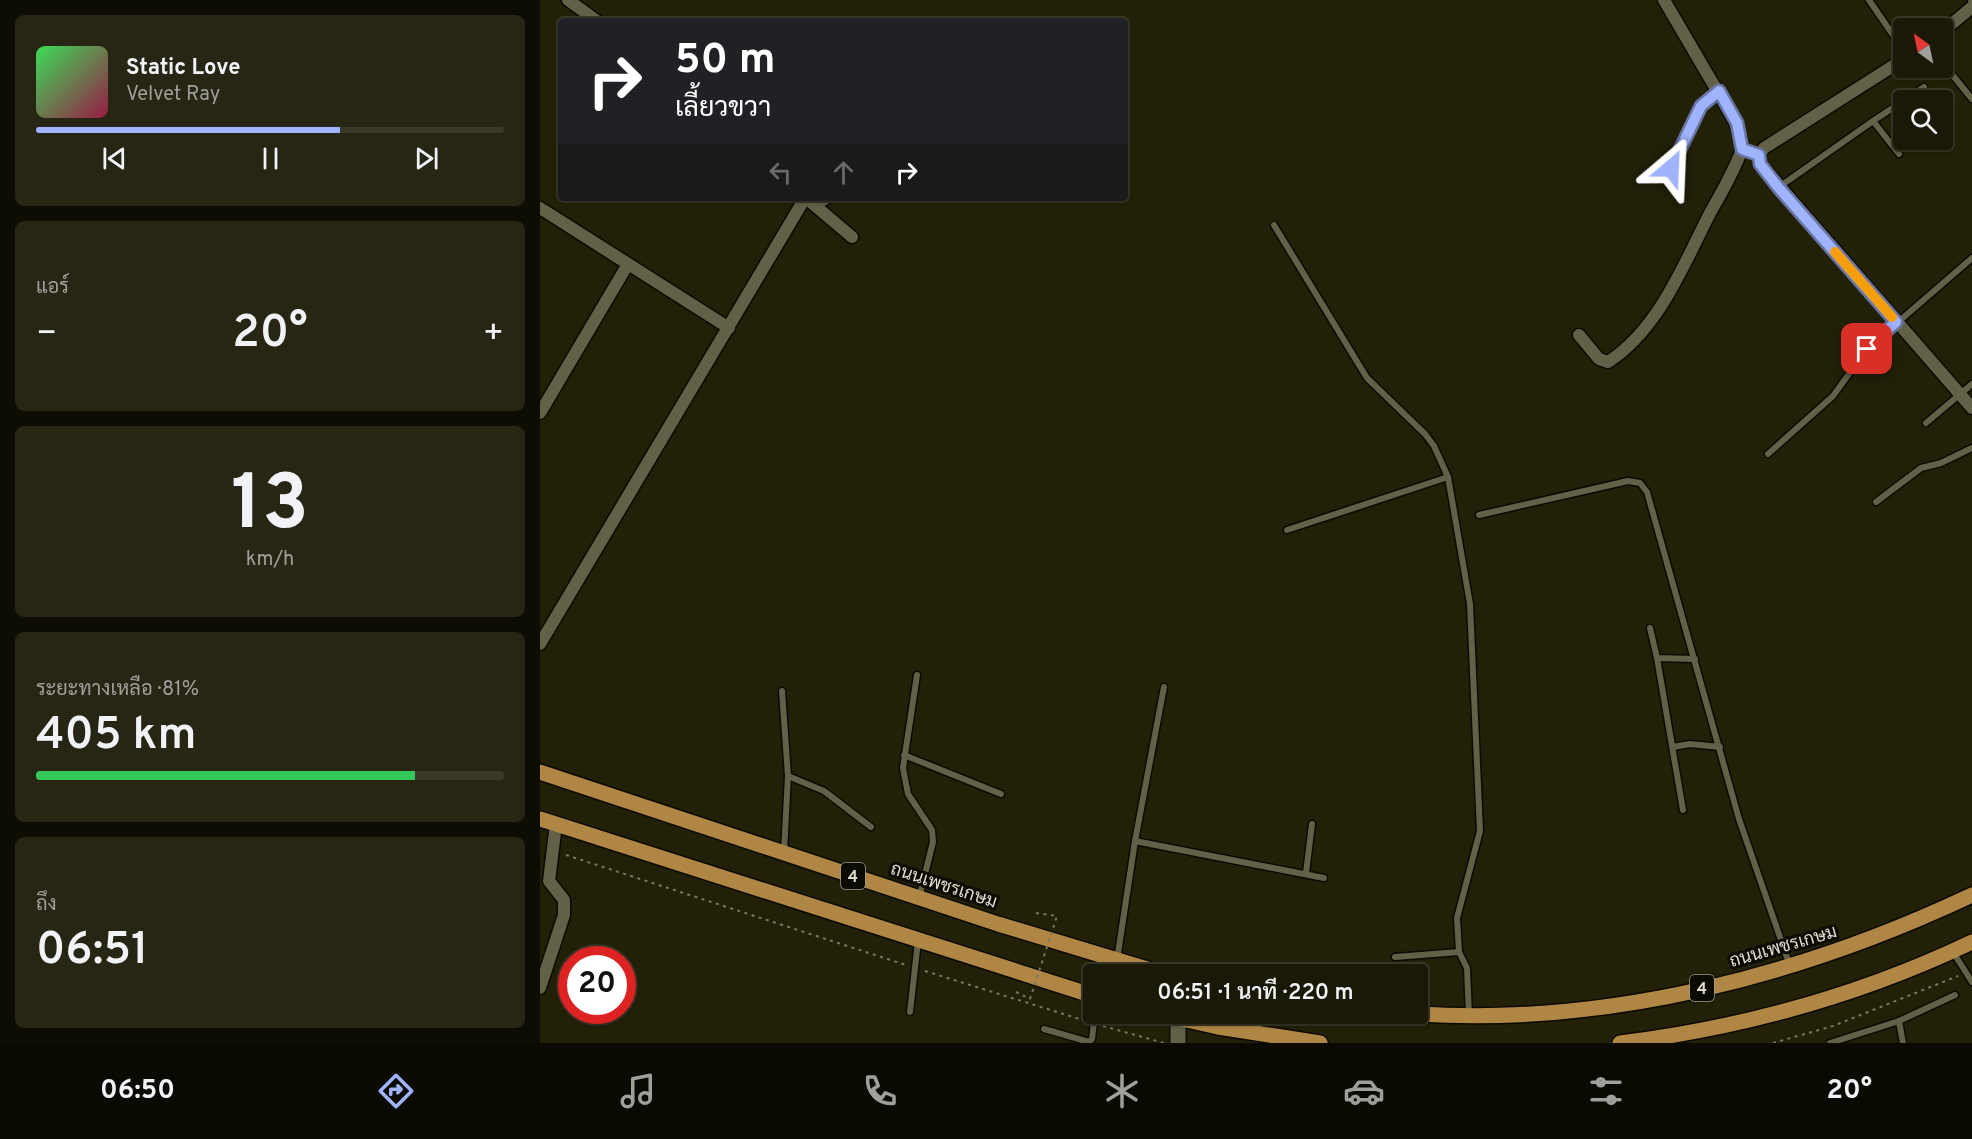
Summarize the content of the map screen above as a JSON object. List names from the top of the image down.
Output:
{
  "streets": {
    "main road": ["4", "ถนนเพชรเกษม"]
  },
  "north": "top left",
  "page": {
    "turn": ["50 m", "เลี้ยวขวา"],
    "song": ["Static Love", "Velvet Ray"],
    "tile": [
      "แอร์",
      ["13", "km/h"],
      ["ระยะทางเหลือ · 81%", "405 km"],
      ["ถึง", "06:51"]
    ],
    "heat": ["−", "20°", "+"],
    "limit": "20",
    "trip": "06:51 · 1 นาที · 220 m",
    "tabs": ["06:50", "20°"]
  }
}
